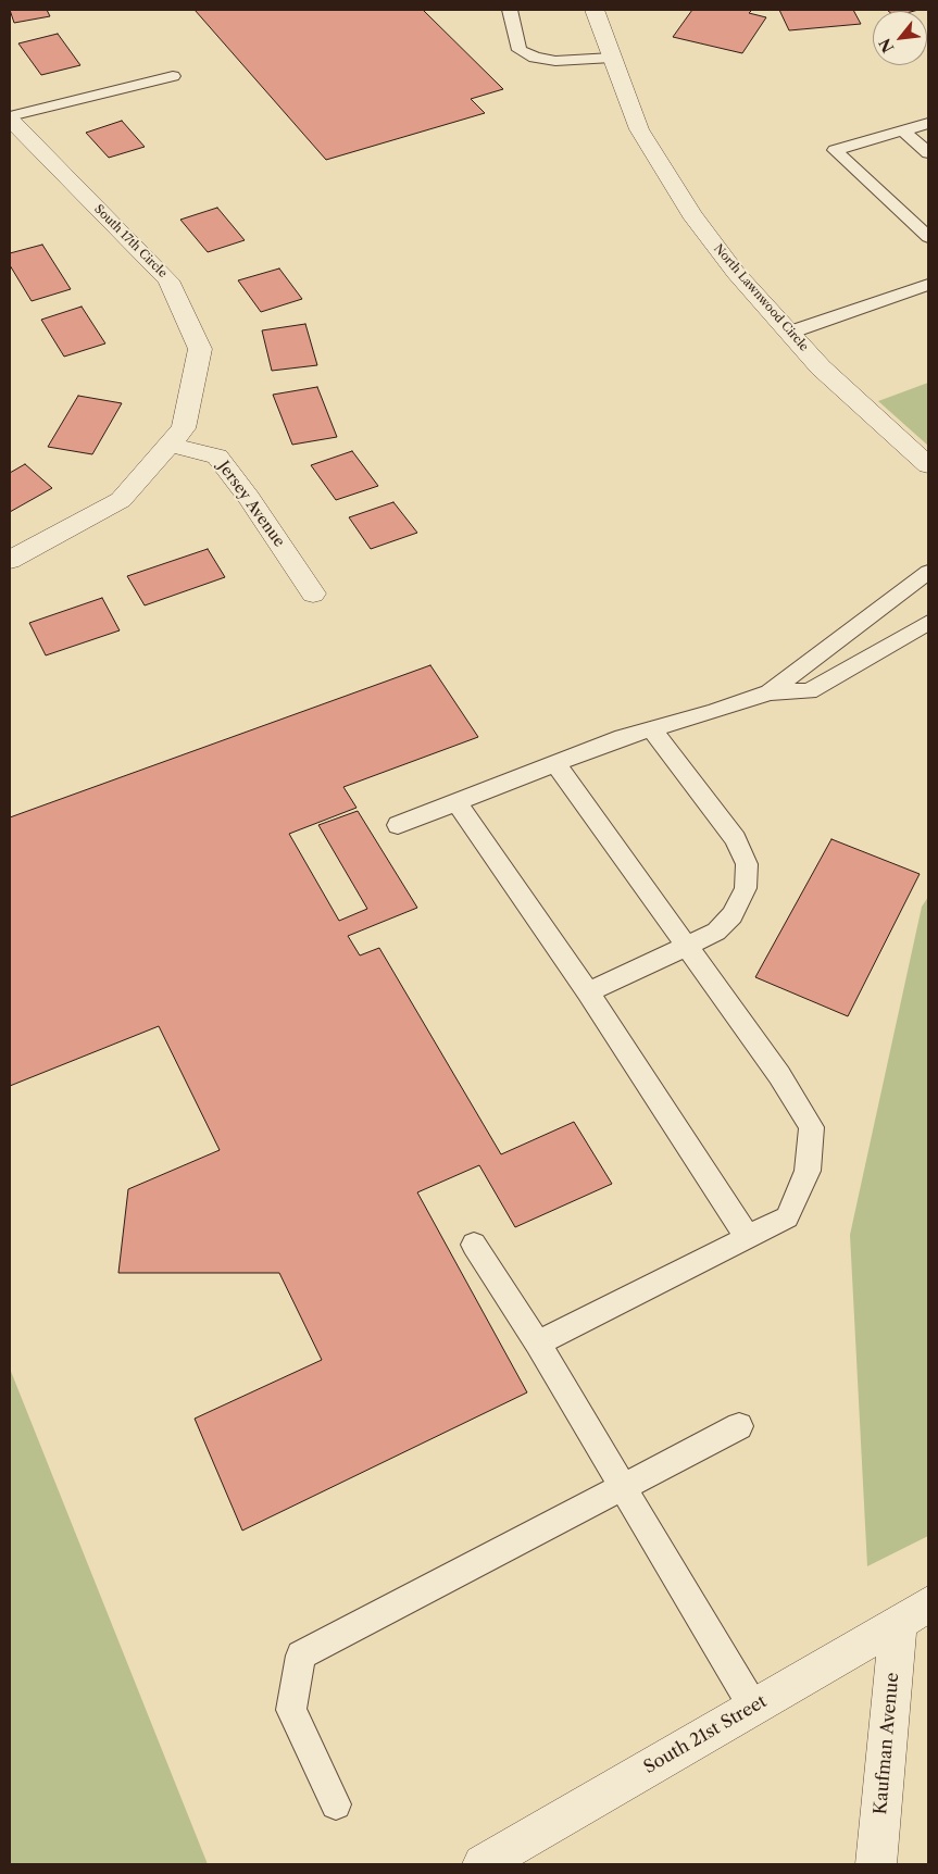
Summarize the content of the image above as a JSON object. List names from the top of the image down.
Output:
{
  "streets": {
    "street": [
      "South 17th Circle",
      "North Lawnwood Circle",
      "Jersey Avenue",
      "South 21st Street",
      "Kaufman Avenue"
    ]
  },
  "crossings": [
    ["South 17th Circle", "Jersey Avenue"],
    ["South 21st Street", "Kaufman Avenue"]
  ],
  "north": "bottom left"
}
